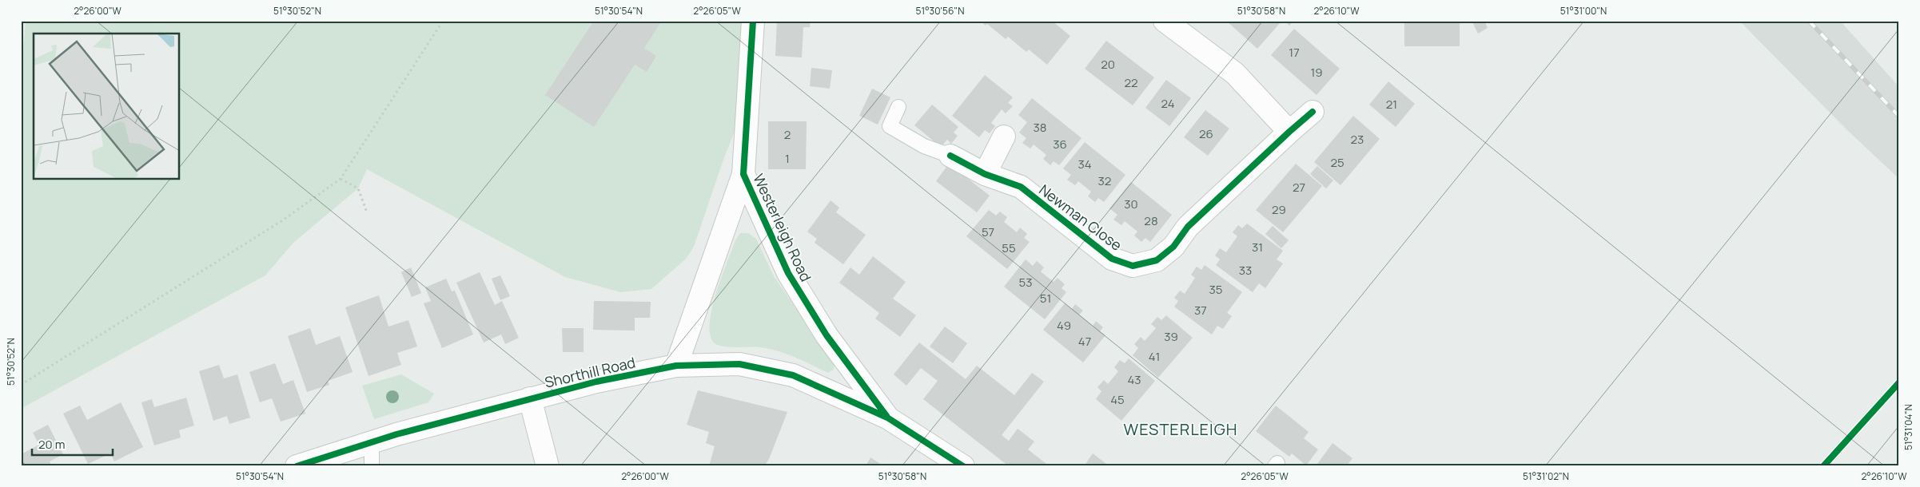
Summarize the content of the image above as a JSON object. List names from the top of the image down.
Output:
{
  "streets": {
    "street": ["Newman Close", "Westerleigh Road", "Shorthill Road"]
  },
  "crossings": [
    ["Westerleigh Road", "Shorthill Road"]
  ],
  "districts": ["WESTERLEIGH"],
  "house_numbers": [
    "17",
    "20",
    "19",
    "22",
    "24",
    "21",
    "38",
    "26",
    "2",
    "23",
    "36",
    "1",
    "25",
    "34",
    "32",
    "27",
    "30",
    "29",
    "28",
    "57",
    "31",
    "55",
    "33",
    "53",
    "35",
    "51",
    "37",
    "49",
    "39",
    "47",
    "41",
    "43",
    "45"
  ],
  "scale_bar": "20 m",
  "coordinates": [
    "2°26'00\"W",
    "51°30'52\"N",
    "51°30'54\"N",
    "2°26'05\"W",
    "51°30'56\"N",
    "51°30'58\"N",
    "2°26'10\"W",
    "51°31'00\"N",
    "51°31'04\"N",
    "51°31'02\"N"
  ]
}
